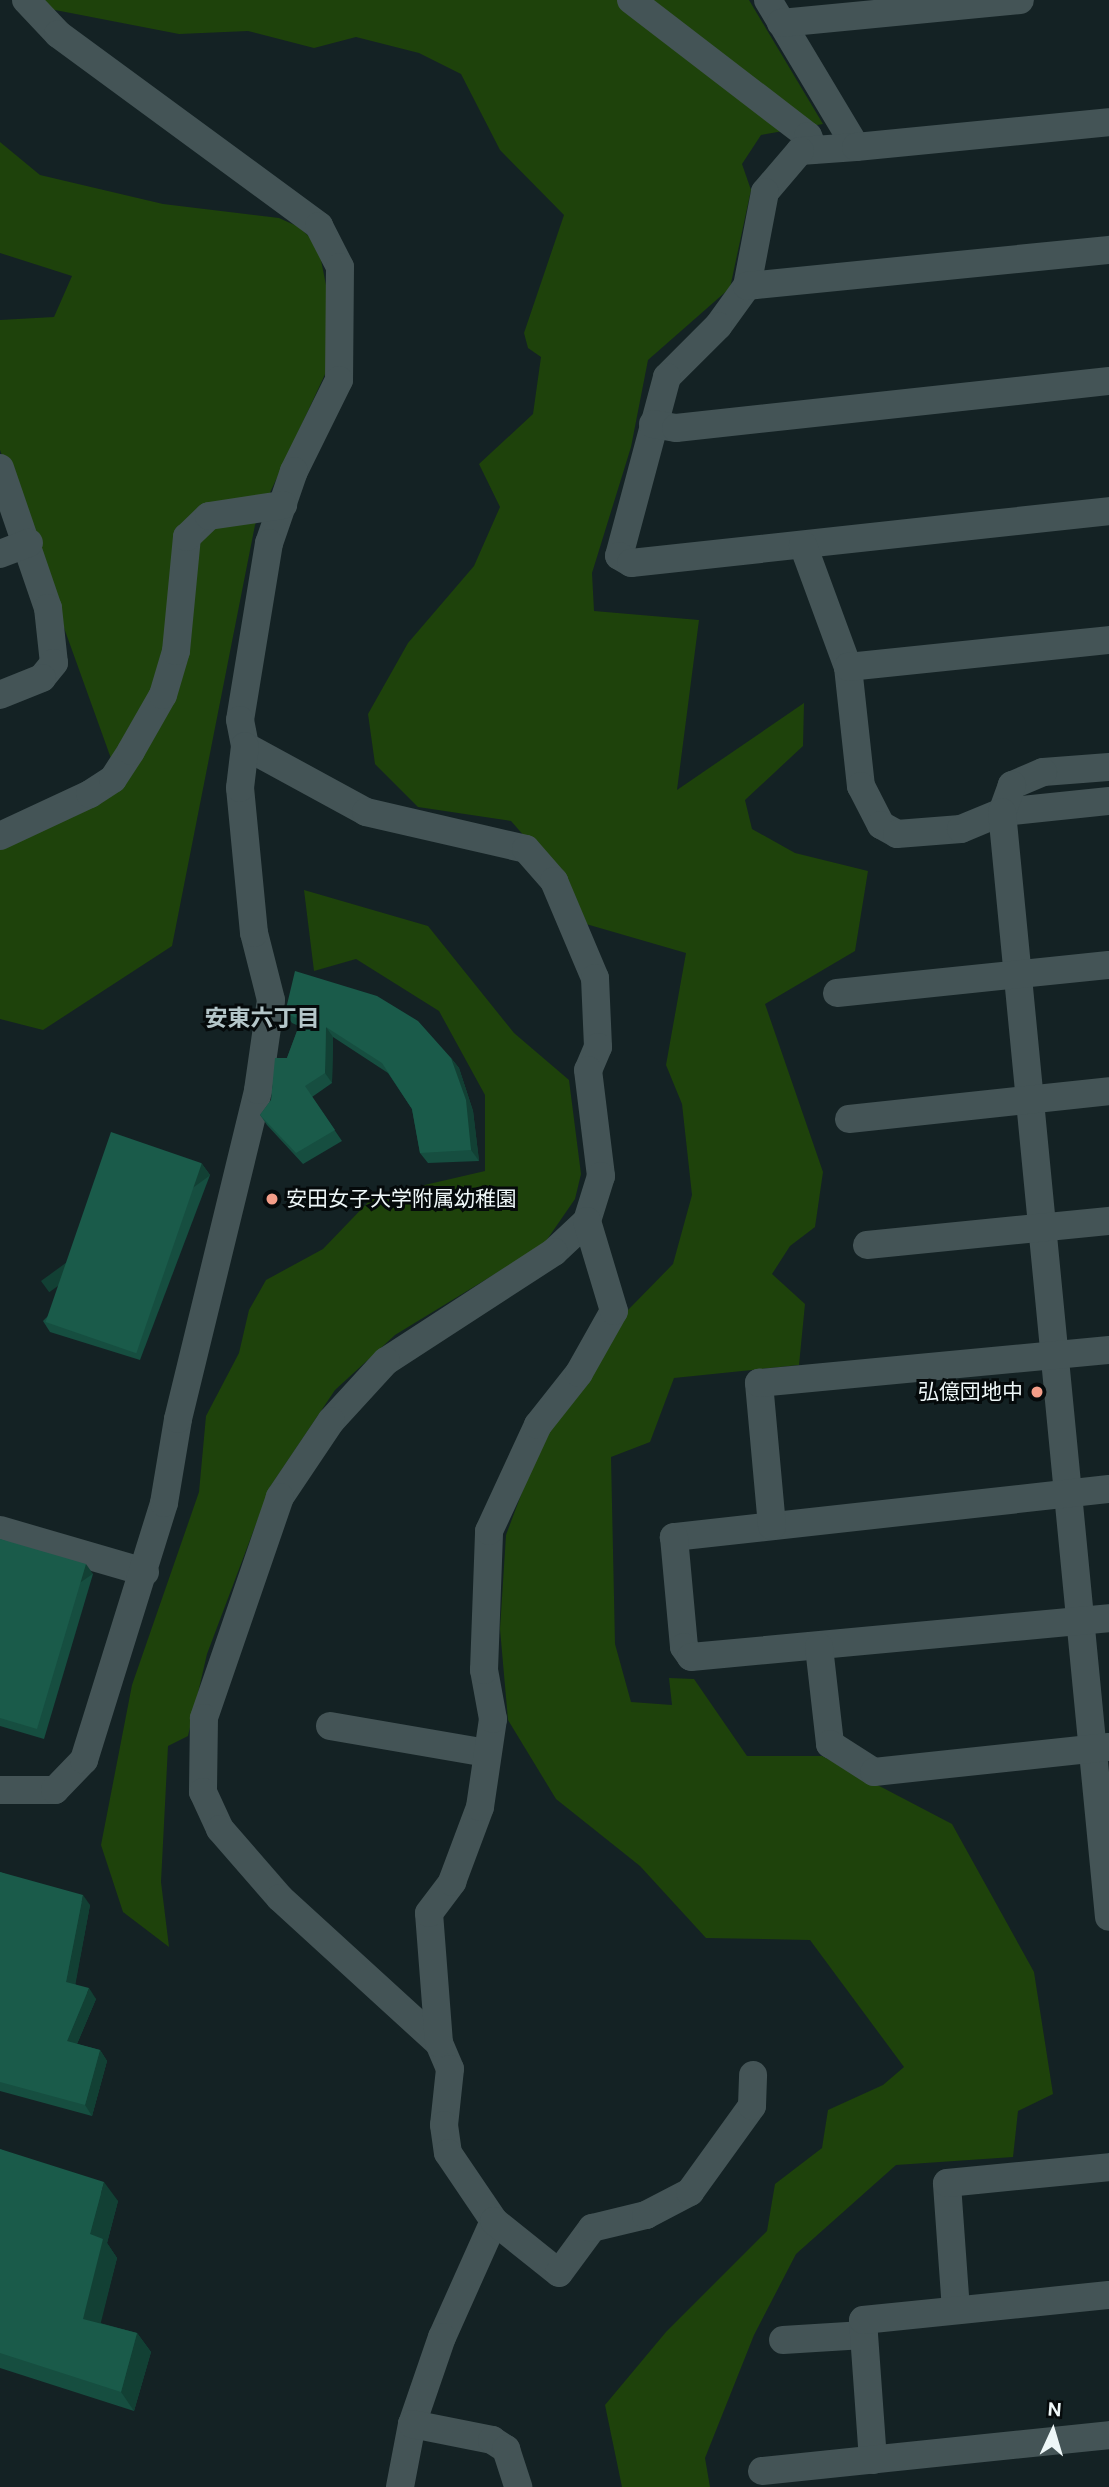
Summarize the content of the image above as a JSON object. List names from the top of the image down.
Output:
{
  "districts": ["安東六丁目"],
  "places": ["安田女子大学附属幼稚園", "弘億団地中"],
  "north": "top"
}
